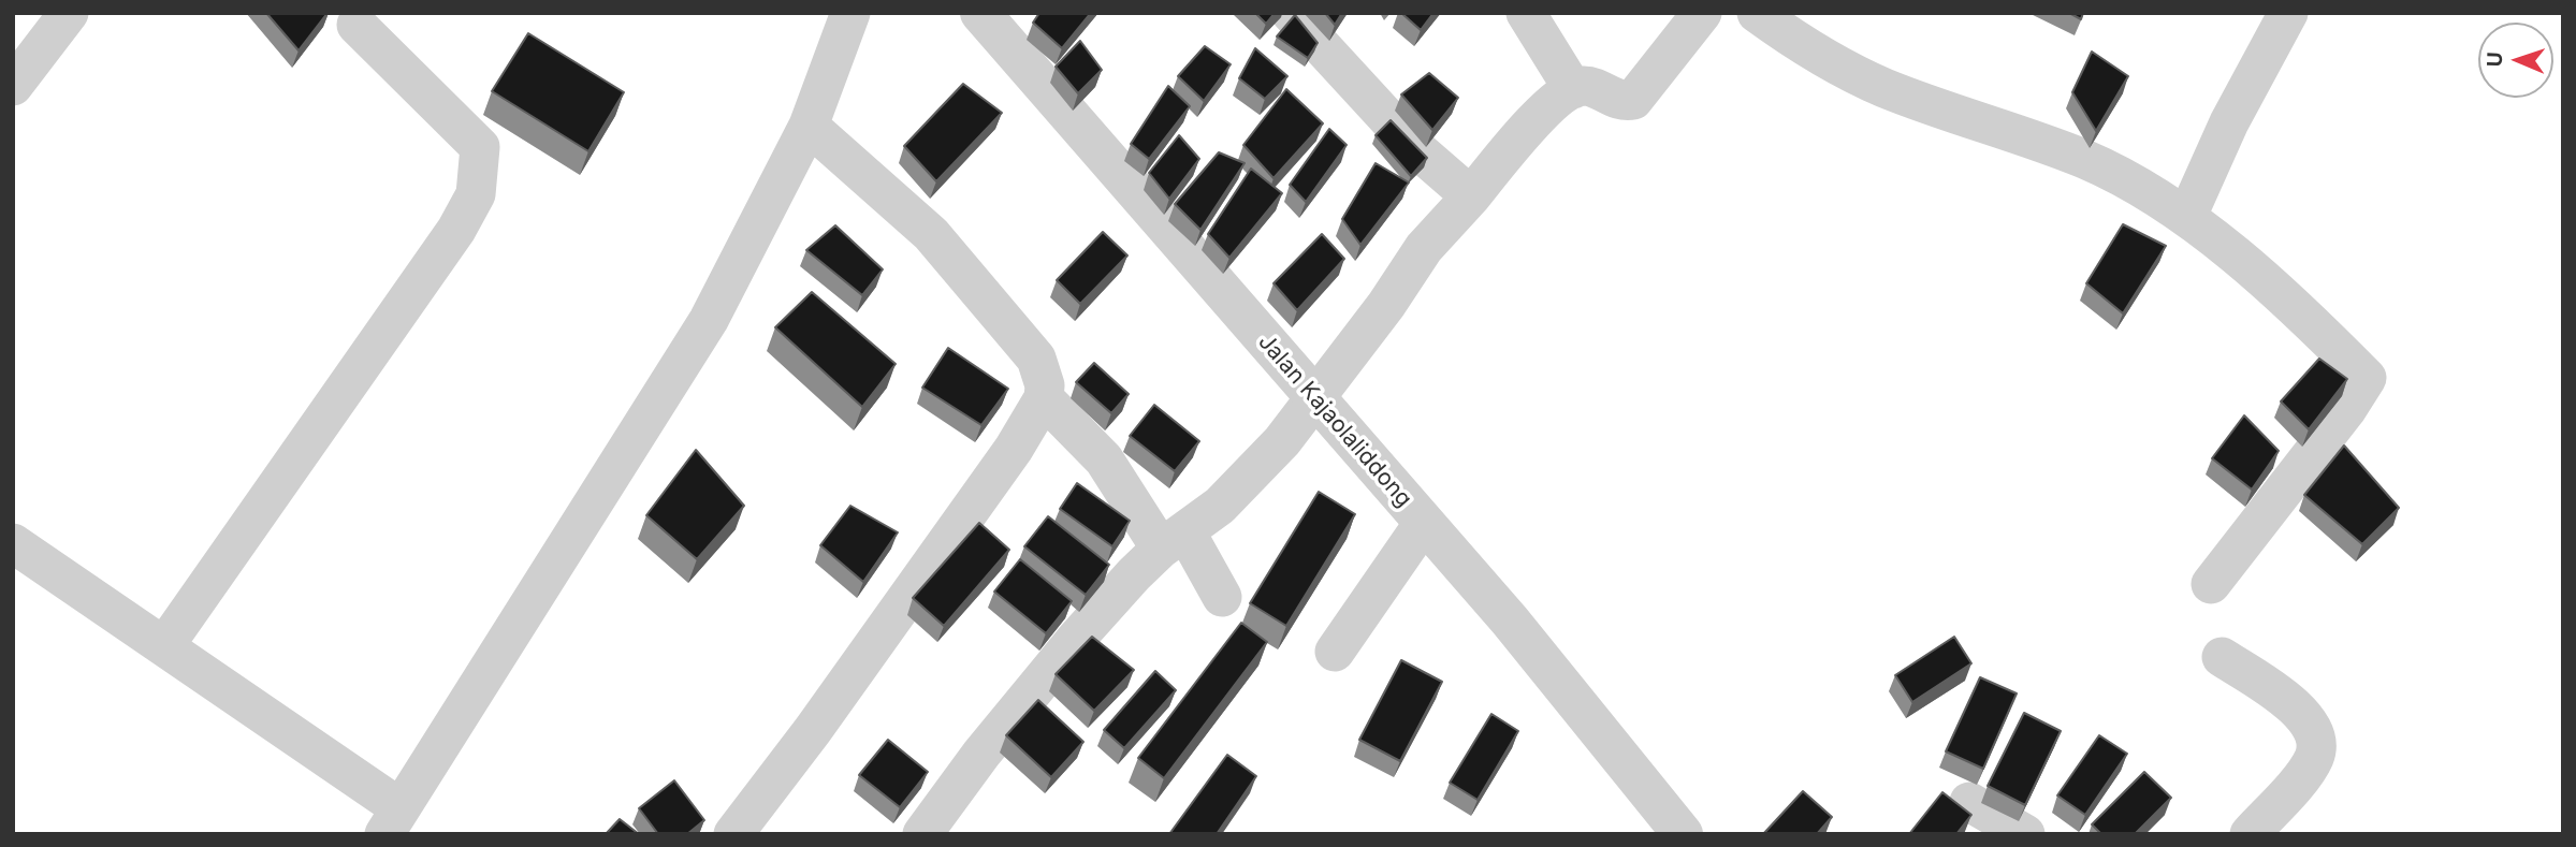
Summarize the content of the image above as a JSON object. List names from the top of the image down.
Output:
{
  "streets": {
    "street": ["Jalan Kajaolaliddong"]
  },
  "north": "left"
}
